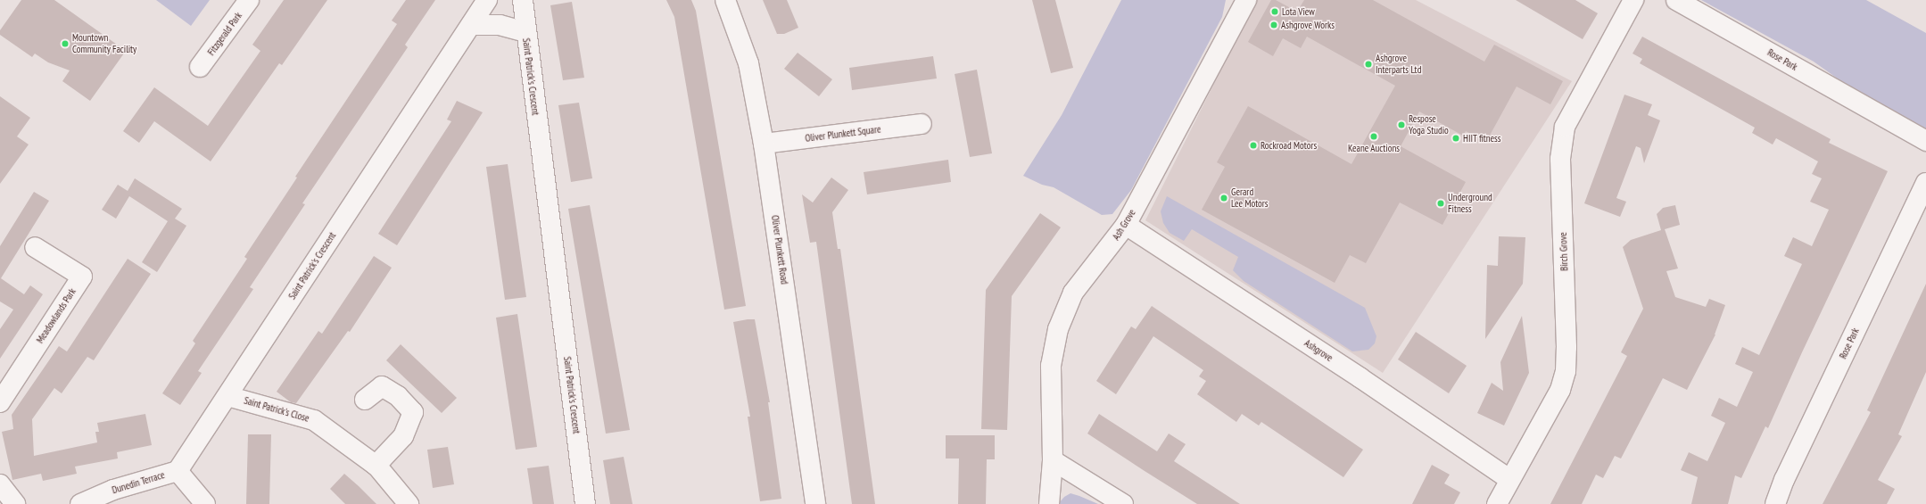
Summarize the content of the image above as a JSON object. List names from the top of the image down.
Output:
{
  "streets": {
    "street": [
      "Fitzgerald Park",
      "Rose Park",
      "Saint Patrick's Crescent",
      "Oliver Plunkett Square",
      "Ash Grove",
      "Oliver Plunkett Road",
      "Birch Grove",
      "Meadowlands Park",
      "Ashgrove",
      "Saint Patrick's Close",
      "Dunedin Terrace"
    ]
  },
  "crossings": [
    ["Saint Patrick's Crescent", "Saint Patrick's Close"],
    ["Saint Patrick's Crescent", "Dunedin Terrace"],
    ["Oliver Plunkett Square", "Oliver Plunkett Road"],
    ["Ash Grove", "Ashgrove"],
    ["Birch Grove", "Ashgrove"]
  ],
  "places": [
    "Lota View",
    "Ashgrove Works",
    "Mountown Community Facility",
    "Ashgrove Interparts Ltd",
    "Respose Yoga Studio",
    "Keane Auctions",
    "HIIT fitness",
    "Rockroad Motors",
    "Gerard Lee Motors",
    "Underground Fitness"
  ]
}
